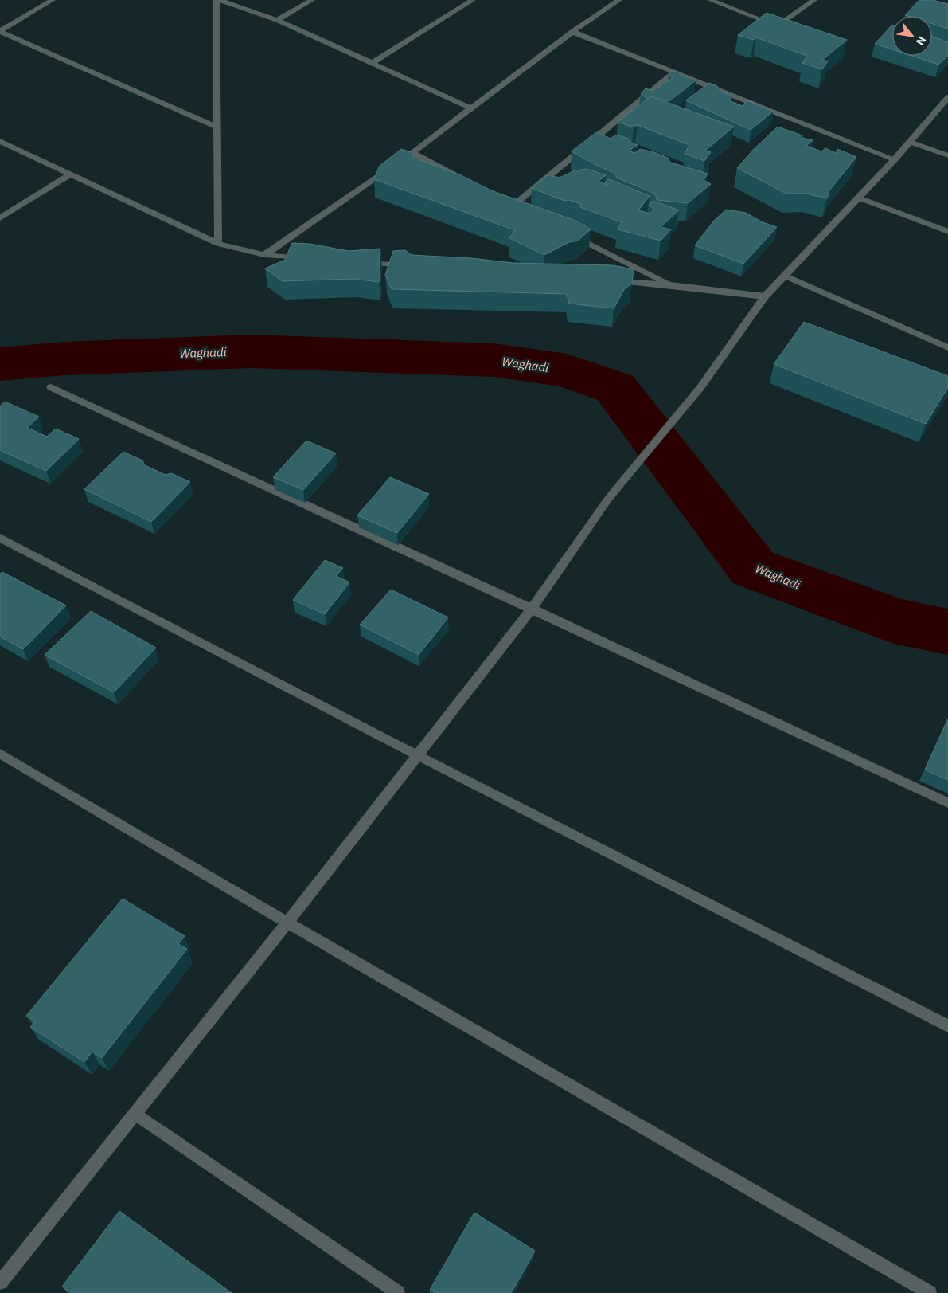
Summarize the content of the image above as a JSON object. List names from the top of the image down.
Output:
{
  "water": ["Waghadi"],
  "north": "bottom right"
}
